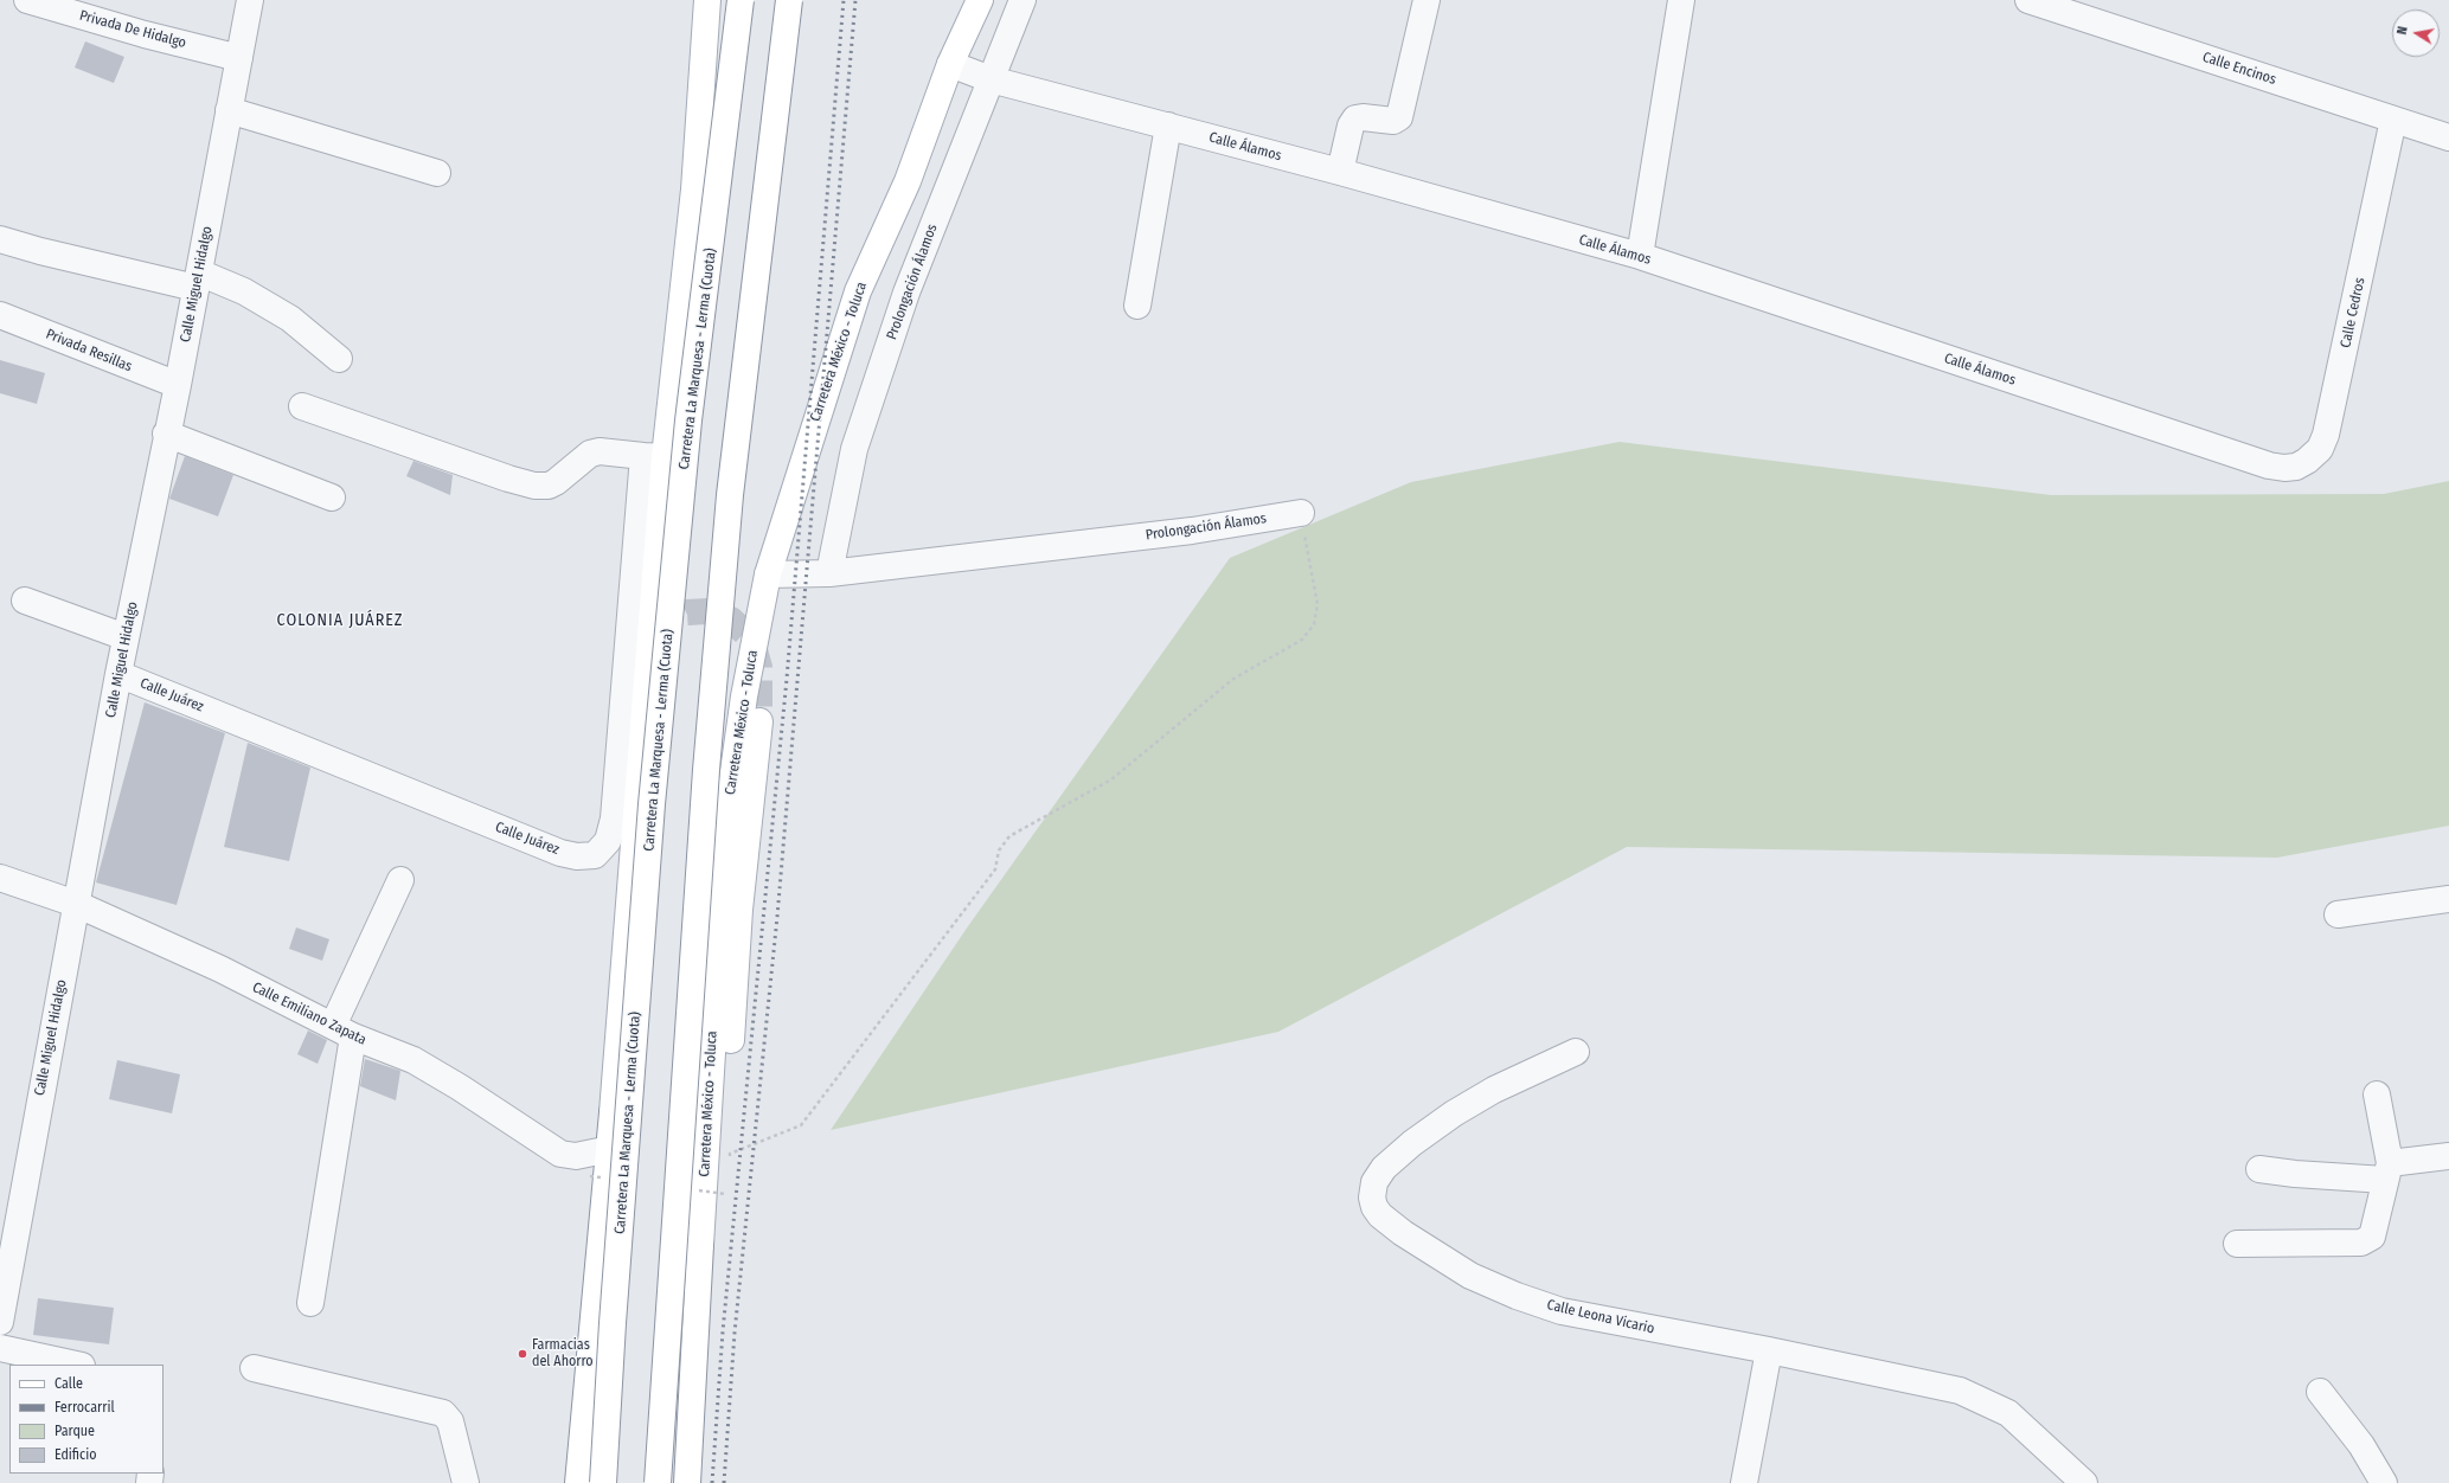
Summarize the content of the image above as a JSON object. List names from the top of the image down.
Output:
{
  "streets": {
    "main road": ["Carretera México - Toluca", "Carretera La Marquesa - Lerma (Cuota)"],
    "street": [
      "Privada De Hidalgo",
      "Calle Encinos",
      "Calle Álamos",
      "Prolongación Álamos",
      "Calle Miguel Hidalgo",
      "Calle Cedros",
      "Privada Resillas",
      "Calle Juárez",
      "Calle Emiliano Zapata",
      "Calle Leona Vicario"
    ]
  },
  "crossings": [
    ["Privada De Hidalgo", "Calle Miguel Hidalgo"],
    ["Calle Encinos", "Calle Cedros"],
    ["Calle Álamos", "Prolongación Álamos"],
    ["Calle Álamos", "Calle Cedros"],
    ["Calle Álamos", "Carretera México - Toluca"],
    ["Prolongación Álamos", "Carretera México - Toluca"],
    ["Calle Miguel Hidalgo", "Privada Resillas"],
    ["Calle Miguel Hidalgo", "Calle Juárez"],
    ["Calle Miguel Hidalgo", "Calle Emiliano Zapata"]
  ],
  "districts": ["COLONIA JUÁREZ"],
  "places": ["Farmacias del Ahorro"],
  "legend": [
    "Calle",
    "Ferrocarril",
    "Parque",
    "Edificio"
  ],
  "north": "left"
}
